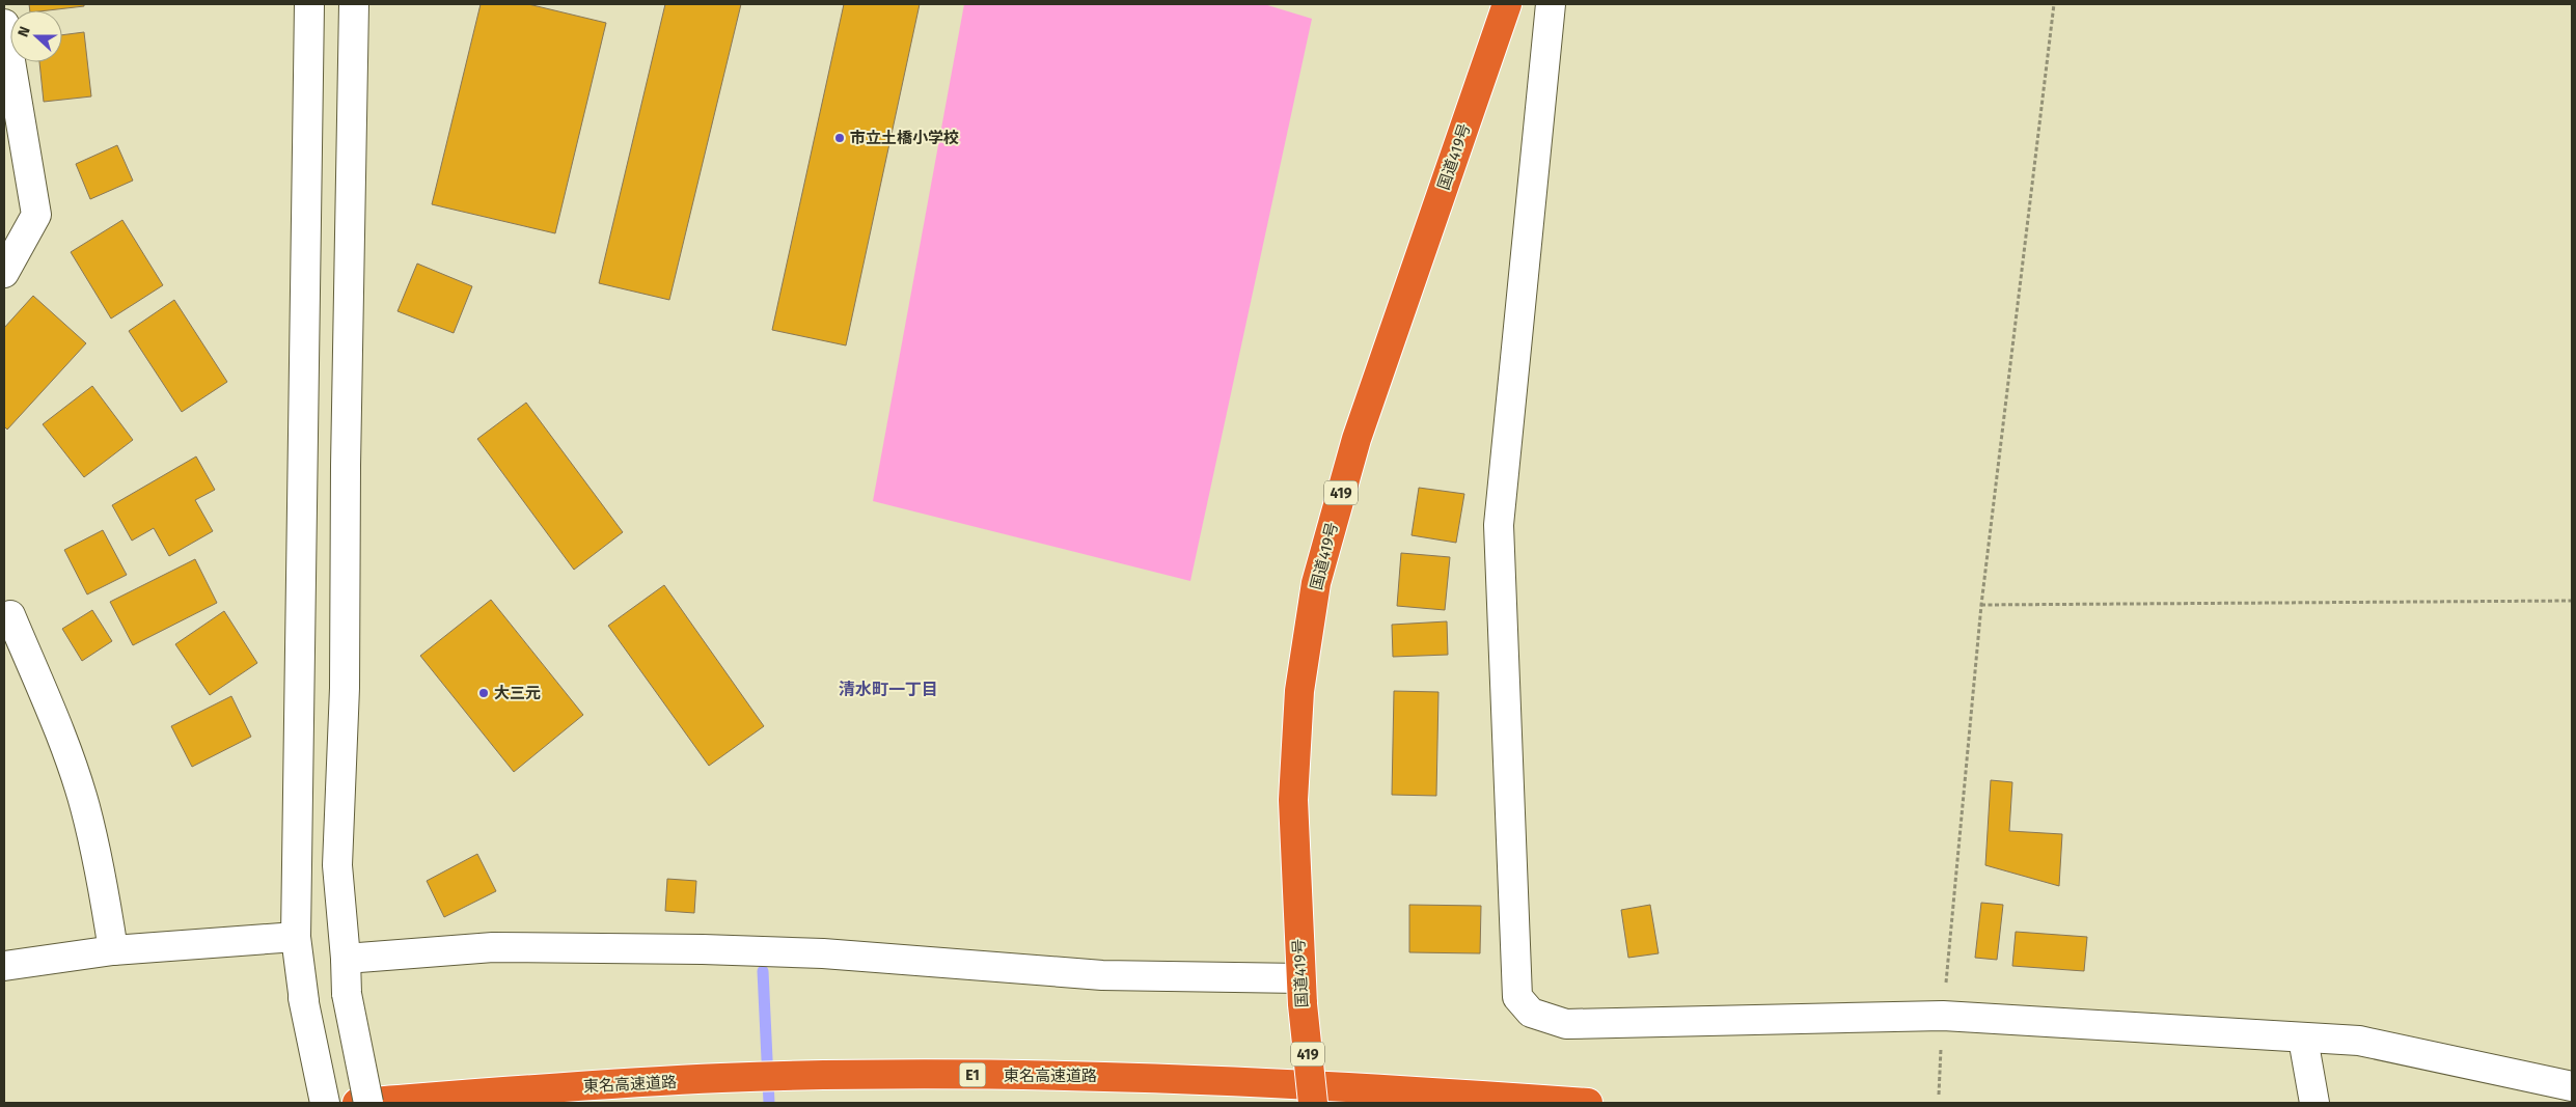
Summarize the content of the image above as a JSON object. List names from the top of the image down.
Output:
{
  "streets": {
    "highway": [
      "国道419号",
      "419",
      "E1",
      "東名高速道路"
    ]
  },
  "districts": ["清水町一丁目"],
  "places": ["市立土橋小学校", "大三元"],
  "north": "left"
}
